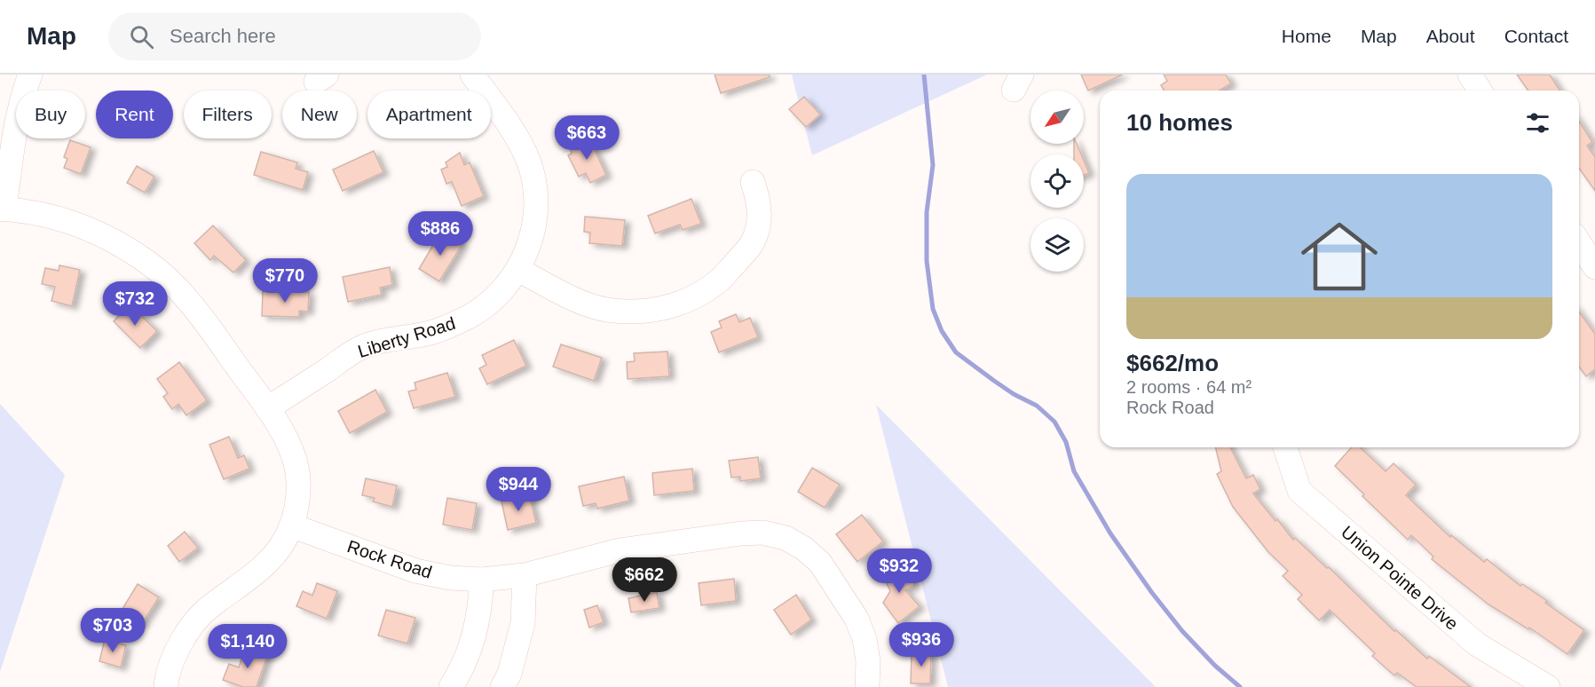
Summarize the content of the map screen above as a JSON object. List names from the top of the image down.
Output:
{
  "streets": {
    "street": ["Liberty Road", "Rock Road", "Union Pointe Drive"]
  },
  "north": "bottom left",
  "page": {
    "header": "Map",
    "search": "Search here",
    "nav": [
      "Home",
      "Map",
      "About",
      "Contact"
    ],
    "chip": [
      "Buy",
      "Rent",
      "Filters",
      "New",
      "Apartment"
    ],
    "heading": "10 homes",
    "price": [
      "$663",
      "$886",
      "$770",
      "$732",
      "$944",
      "$932",
      "$662",
      "$703",
      "$936",
      "$1,140"
    ],
    "list": [
      {
        "name": "$662/mo",
        "note": "2 rooms · 64 m² · Rock Road"
      }
    ]
  }
}
